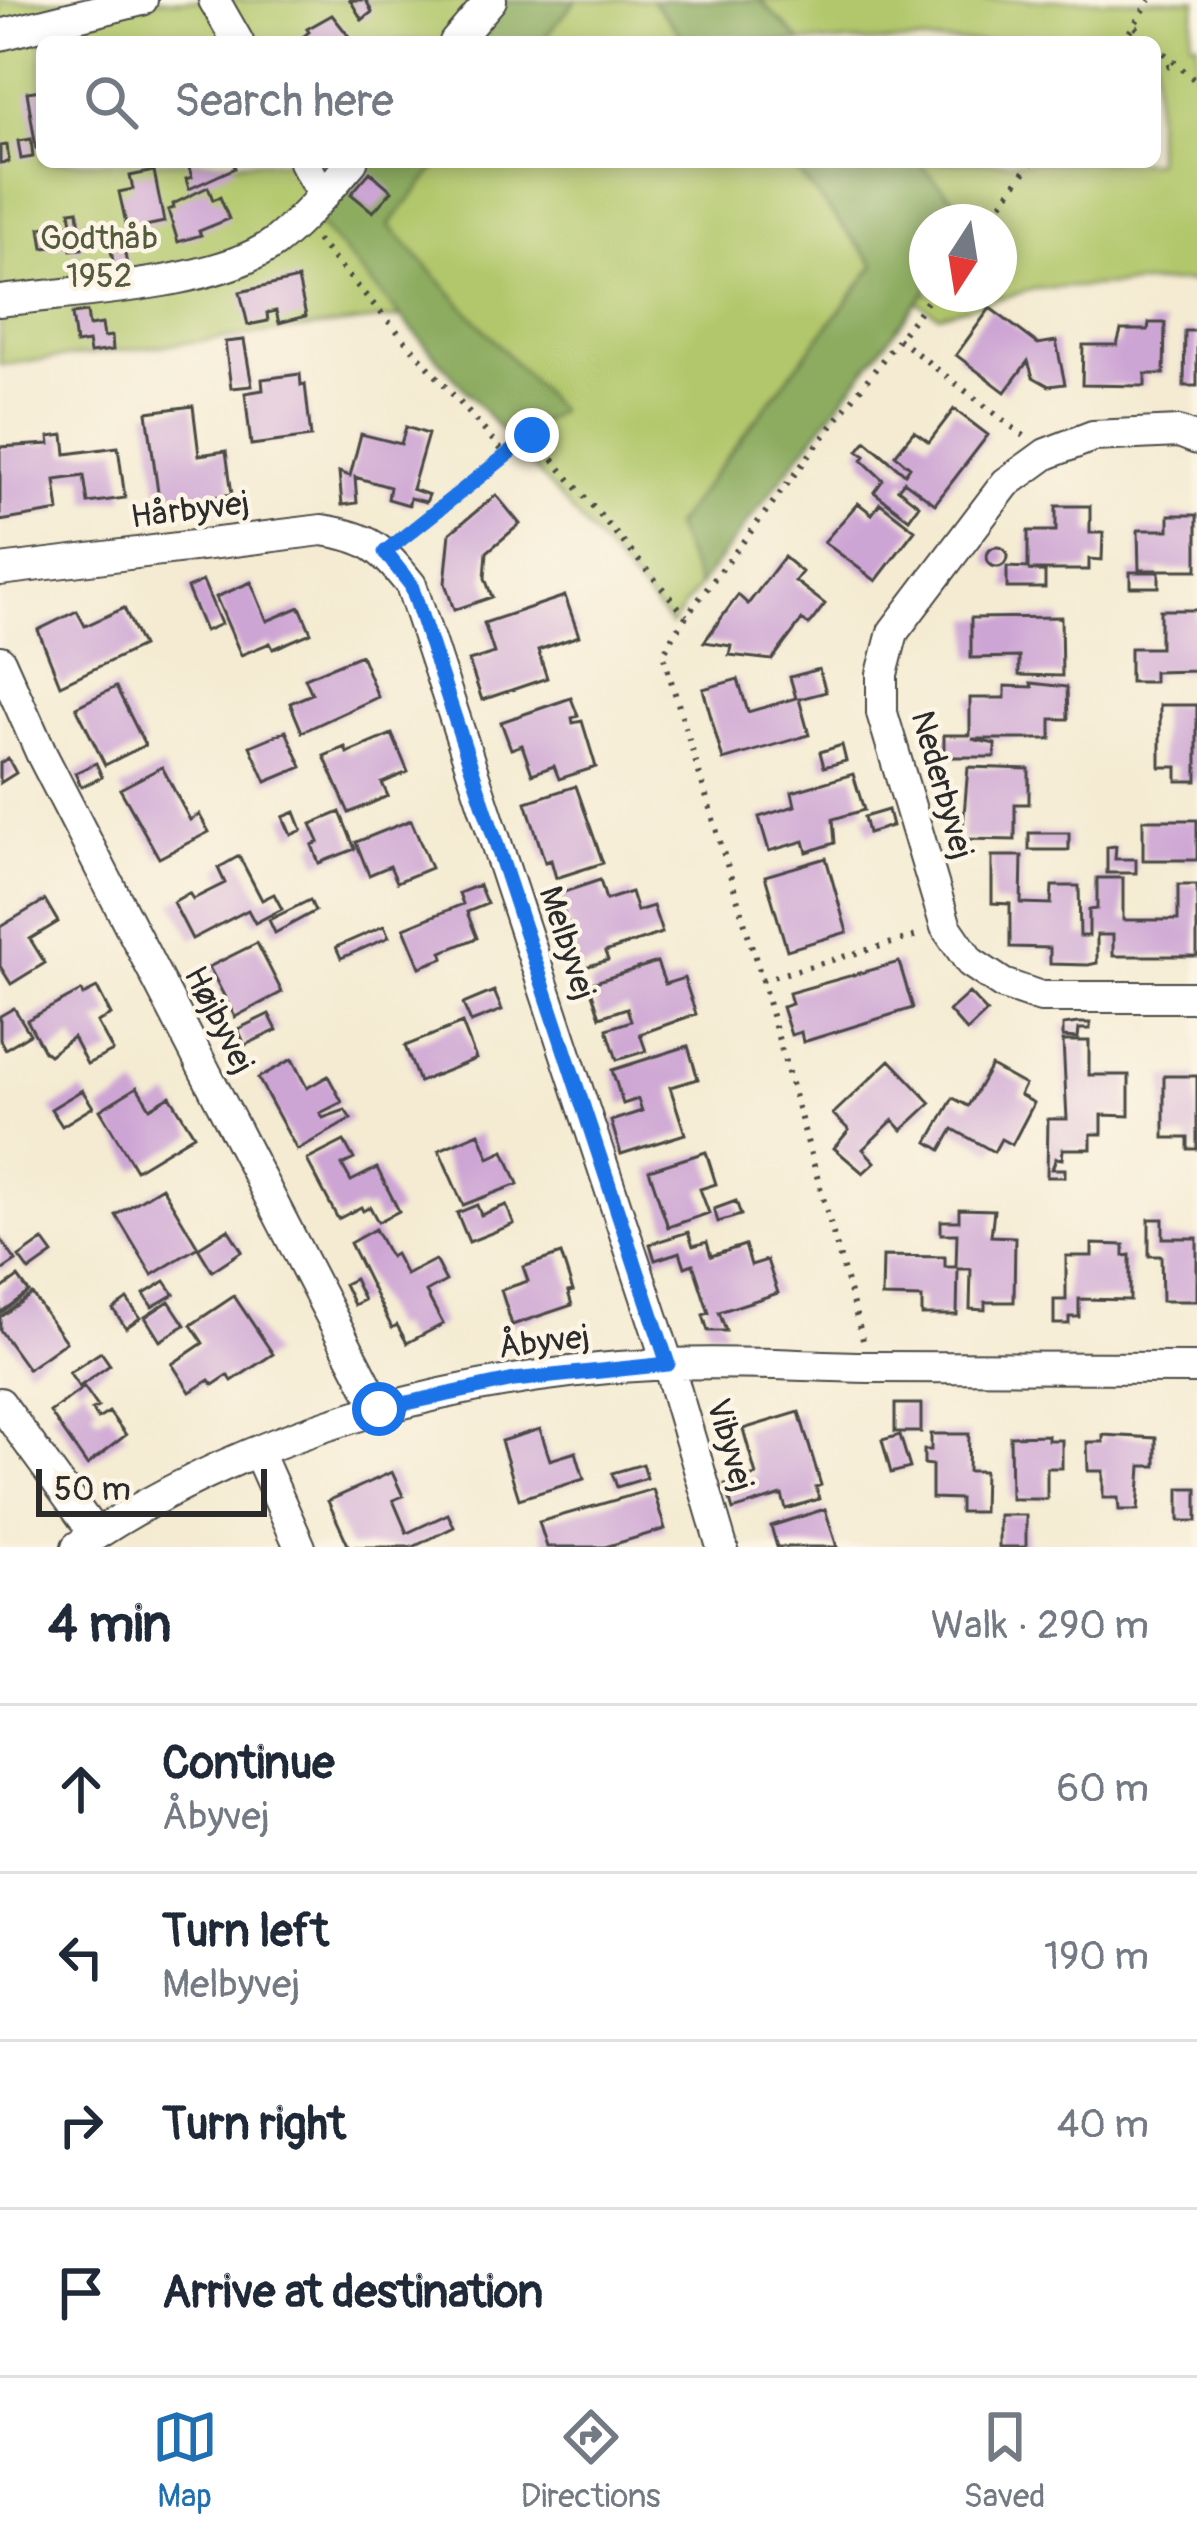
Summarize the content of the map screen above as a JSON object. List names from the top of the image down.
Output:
{
  "streets": {
    "street": [
      "Hårbyvej",
      "Nederbyvej",
      "Melbyvej",
      "Højbyvej",
      "Åbyvej",
      "Vibyvej"
    ]
  },
  "crossings": [
    ["Hårbyvej", "Melbyvej"],
    ["Melbyvej", "Åbyvej"],
    ["Melbyvej", "Vibyvej"],
    ["Højbyvej", "Åbyvej"],
    ["Åbyvej", "Vibyvej"]
  ],
  "parks": ["Godthåb 1952"],
  "scale_bar": "50 m",
  "north": "bottom",
  "page": {
    "search": "Search here",
    "scale": "50 m",
    "heading": ["4 min", "Walk · 290 m"],
    "list": [
      ["Continue", "Åbyvej", "60 m"],
      ["Turn left", "Melbyvej", "190 m"],
      ["Turn right", "40 m"],
      "Arrive at destination"
    ],
    "nav": ["Map", "Directions", "Saved"]
  }
}
